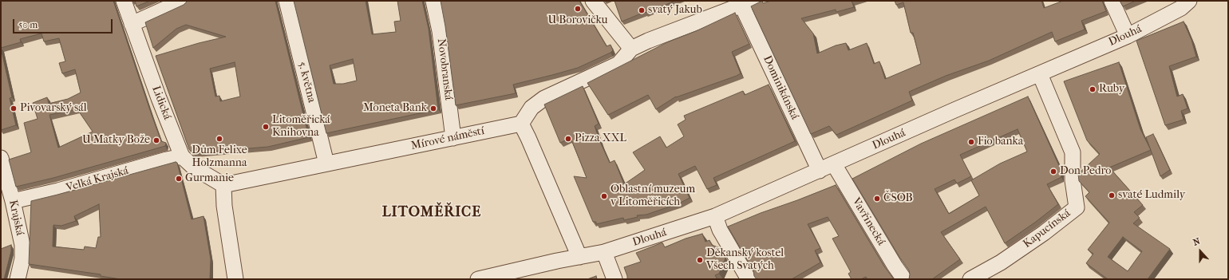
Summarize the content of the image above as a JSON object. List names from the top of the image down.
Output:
{
  "streets": {
    "street": [
      "Dlouhá",
      "Novobranská",
      "5. května",
      "Dominikánská",
      "Lidická",
      "Mírové náměstí",
      "Velká Krajská",
      "Krajská",
      "Vavřinecká",
      "Kapucínská"
    ]
  },
  "crossings": [
    ["Dlouhá", "Dominikánská"],
    ["Dlouhá", "Vavřinecká"],
    ["Dlouhá", "Kapucínská"],
    ["Novobranská", "Mírové náměstí"],
    ["5. května", "Mírové náměstí"],
    ["Lidická", "Mírové náměstí"],
    ["Lidická", "Velká Krajská"],
    ["Velká Krajská", "Krajská"]
  ],
  "districts": ["LITOMĚŘICE"],
  "places": [
    "U Borovičku",
    "svatý Jakub",
    "Ruby",
    "Pivovarský sál",
    "Moneta Bank",
    "Litoměřická Knihovna",
    "Dům Felixe Holzmanna",
    "Pizza XXL",
    "U Matky Bože",
    "Fio banka",
    "Don Pedro",
    "Gurmanie",
    "svaté Ludmily",
    "Oblastní muzeum v Litoměřicích",
    "ČSOB",
    "Děkanský kostel Všech Svatých"
  ],
  "scale_bar": "50 m",
  "north": "top"
}
